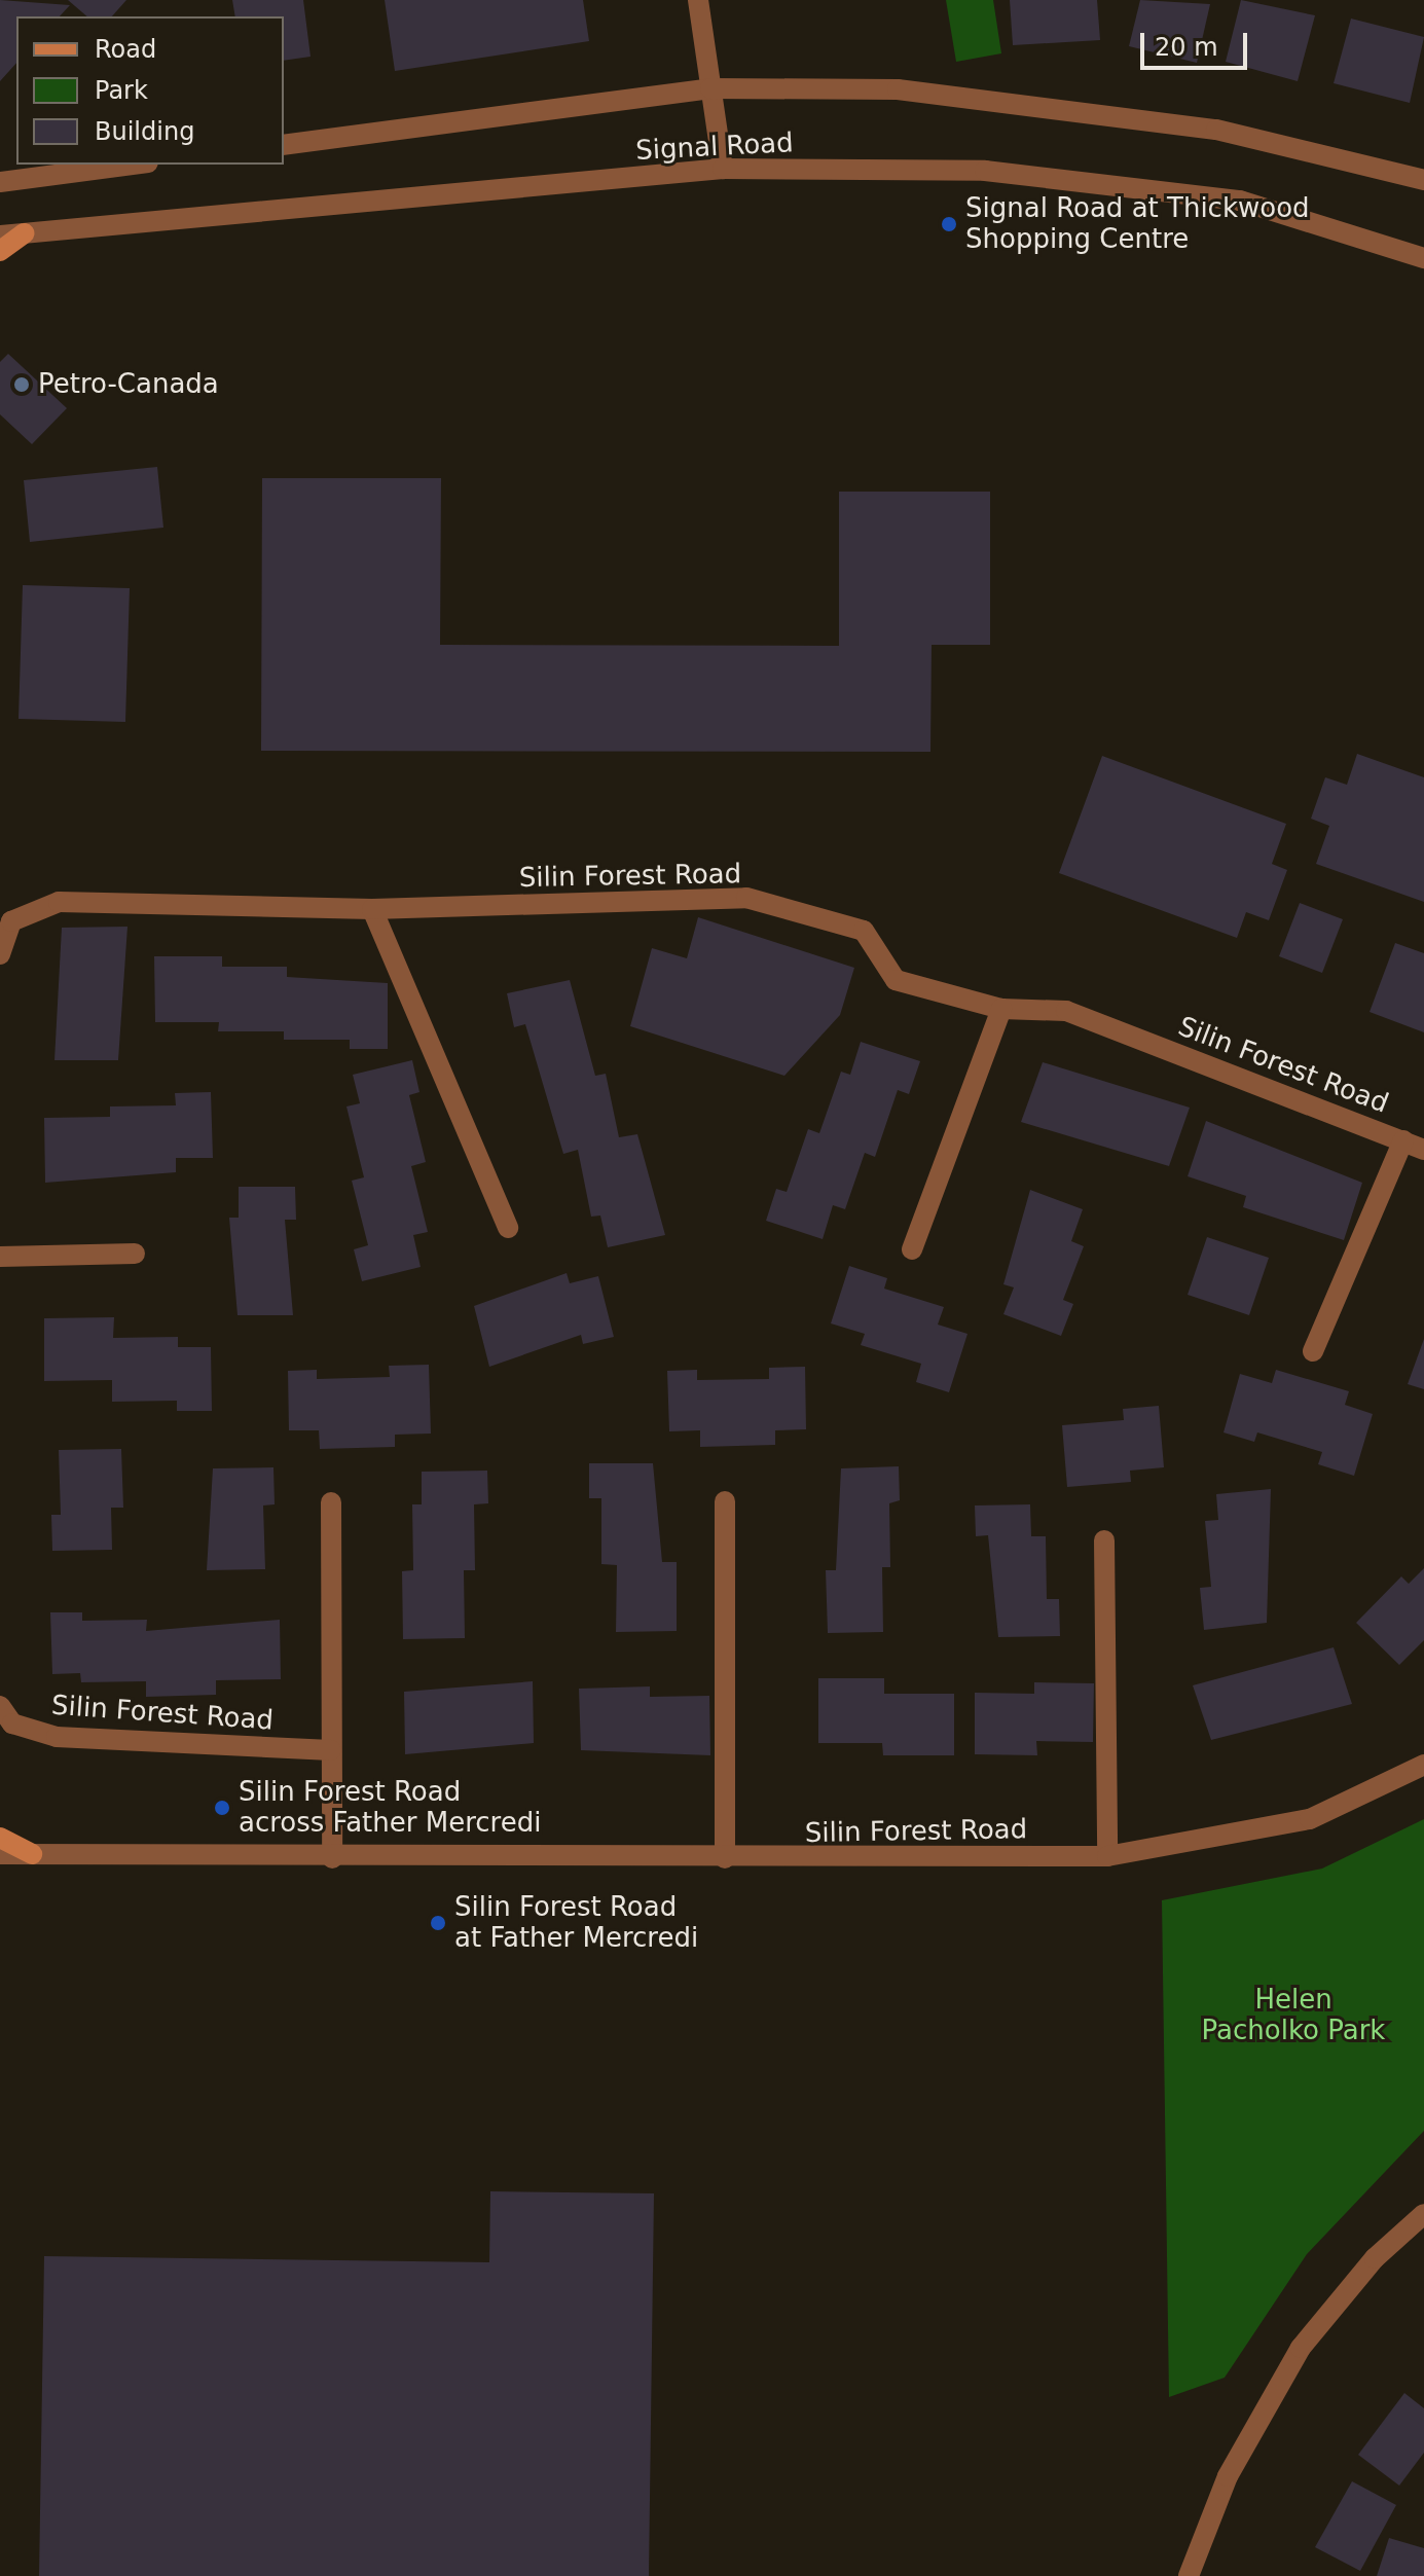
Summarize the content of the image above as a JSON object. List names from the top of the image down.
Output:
{
  "streets": {
    "street": ["Signal Road", "Silin Forest Road"]
  },
  "parks": ["Helen Pacholko Park"],
  "places": [
    "Signal Road at Thickwood Shopping Centre",
    "Petro-Canada",
    "Silin Forest Road across Father Mercredi",
    "Silin Forest Road at Father Mercredi"
  ],
  "legend": ["Road", "Park", "Building"],
  "scale_bar": "20 m"
}
